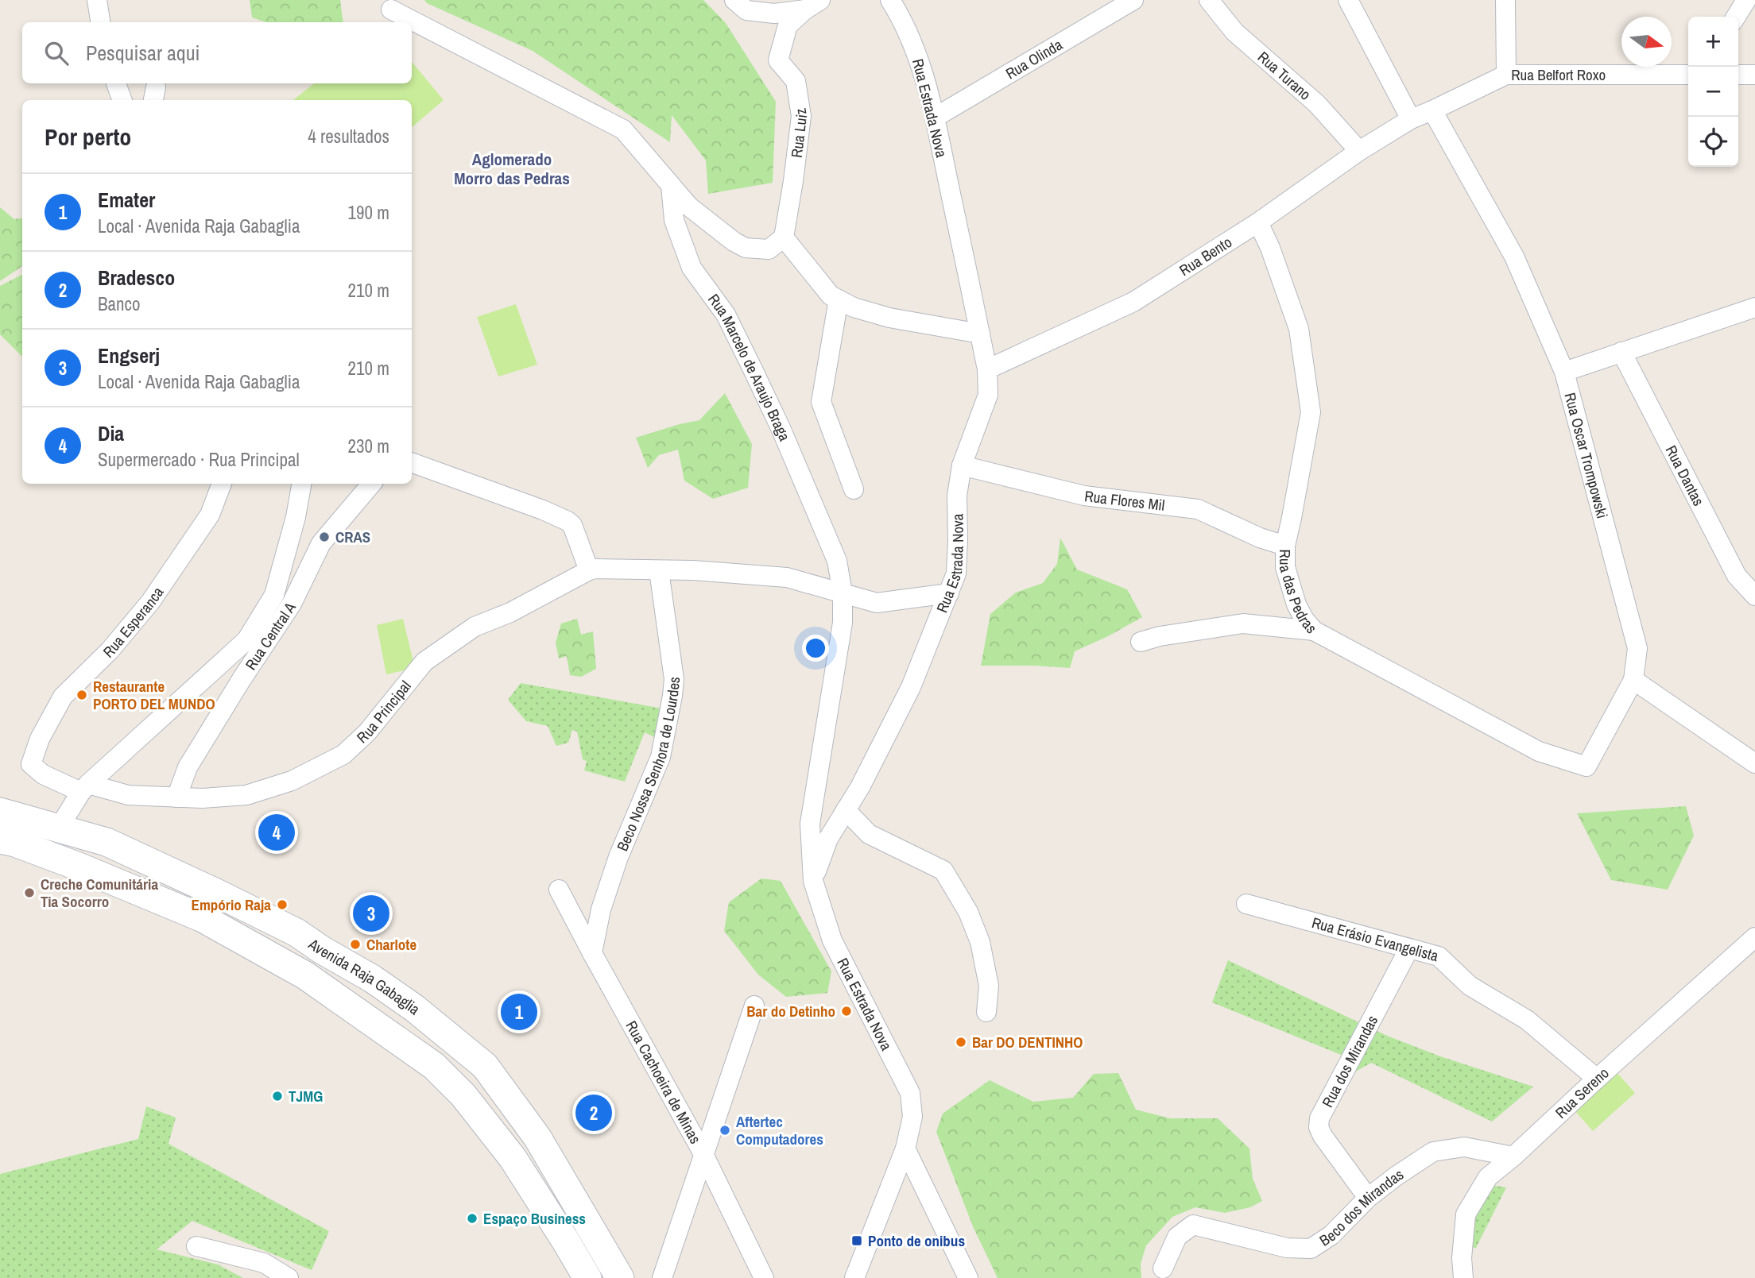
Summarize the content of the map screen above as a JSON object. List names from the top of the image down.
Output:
{
  "streets": {
    "main road": ["Avenida Raja Gabaglia"],
    "street": [
      "Rua Olinda",
      "Rua Turano",
      "Rua Belfort Roxo",
      "Rua Estrada Nova",
      "Rua Luiz",
      "Rua Bento",
      "Rua Marcelo de Araujo Braga",
      "Rua Oscar Trompowski",
      "Rua Dantas",
      "Rua Flores Mil",
      "Rua das Pedras",
      "Rua Esperanca",
      "Rua Central A",
      "Rua Principal",
      "Beco Nossa Senhora de Lourdes",
      "Rua Erásio Evangelista",
      "Rua dos Mirandas",
      "Rua Cachoeira de Minas",
      "Rua Sereno",
      "Beco dos Mirandas"
    ]
  },
  "crossings": [
    ["Rua Olinda", "Rua Estrada Nova"],
    ["Rua Turano", "Rua Bento"],
    ["Rua Belfort Roxo", "Rua Bento"],
    ["Rua Belfort Roxo", "Rua Oscar Trompowski"],
    ["Rua Estrada Nova", "Rua Bento"],
    ["Rua Estrada Nova", "Rua Marcelo de Araujo Braga"],
    ["Rua Estrada Nova", "Rua Flores Mil"],
    ["Rua Bento", "Rua das Pedras"],
    ["Rua Marcelo de Araujo Braga", "Rua Principal"],
    ["Rua Oscar Trompowski", "Rua das Pedras"],
    ["Rua Flores Mil", "Rua das Pedras"],
    ["Rua Esperanca", "Rua Principal"],
    ["Rua Central A", "Rua Principal"],
    ["Rua Principal", "Beco Nossa Senhora de Lourdes"],
    ["Beco Nossa Senhora de Lourdes", "Rua Cachoeira de Minas"],
    ["Rua Erásio Evangelista", "Rua dos Mirandas"],
    ["Rua Erásio Evangelista", "Rua Sereno"],
    ["Rua dos Mirandas", "Beco dos Mirandas"],
    ["Rua Sereno", "Beco dos Mirandas"]
  ],
  "districts": ["Aglomerado Morro das Pedras"],
  "places": {
    "other": [
      "CRAS",
      "Restaurante PORTO DEL MUNDO",
      "Creche Comunitária Tia Socorro",
      "Empório Raja",
      "Charlote",
      "Bar do Detinho",
      "Bar DO DENTINHO",
      "TJMG",
      "Aftertec Computadores",
      "Espaço Business"
    ],
    "transit": ["Ponto de onibus"]
  },
  "north": "right",
  "page": {
    "map_buttons": ["+", "−"],
    "search": "Pesquisar aqui",
    "heading": ["Por perto", "4 resultados"],
    "list": [
      {
        "mark": "1",
        "name": "Emater",
        "note": "Local · Avenida Raja Gabaglia",
        "value": "190 m"
      },
      {
        "mark": "2",
        "name": "Bradesco",
        "note": "Banco",
        "value": "210 m"
      },
      {
        "mark": "3",
        "name": "Engserj",
        "note": "Local · Avenida Raja Gabaglia",
        "value": "210 m"
      },
      {
        "mark": "4",
        "name": "Dia",
        "note": "Supermercado · Rua Principal",
        "value": "230 m"
      }
    ],
    "pins": [
      "4",
      "3",
      "1",
      "2"
    ]
  }
}
